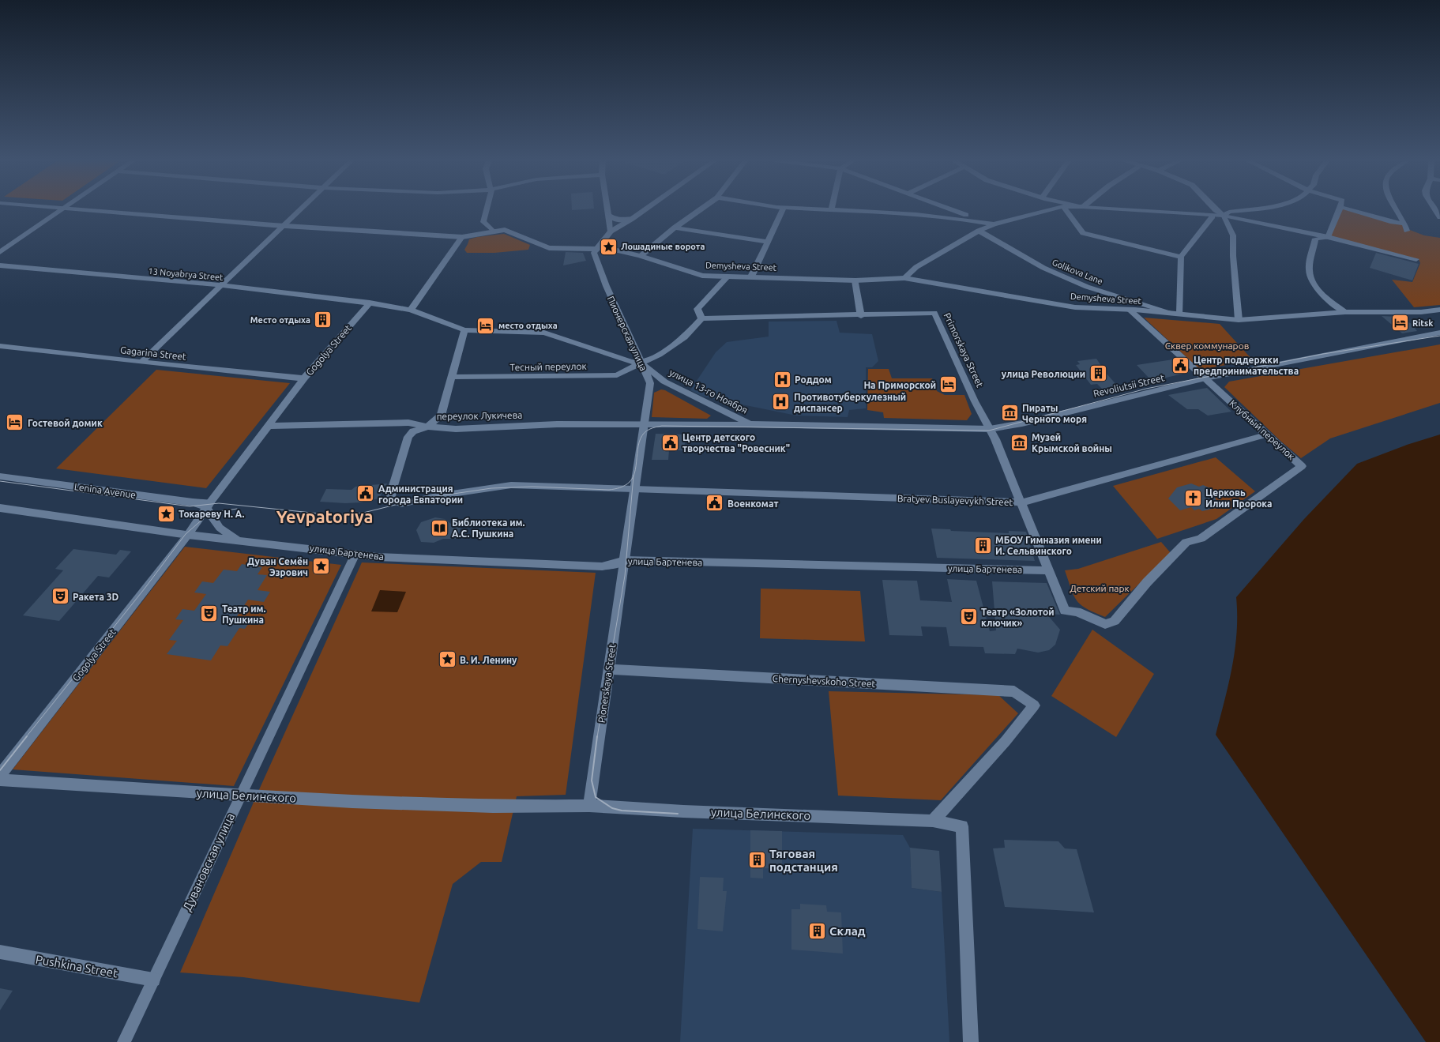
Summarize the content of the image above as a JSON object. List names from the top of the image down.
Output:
{
  "streets": {
    "street": [
      "Demysheva Street",
      "Golikova Lane",
      "13 Noyabrya Street",
      "Пионерская улица",
      "Gogolya Street",
      "Primorskaya Street",
      "Gagarina Street",
      "Тесный переулок",
      "Revoliutsii Street",
      "улица 13-го Ноября",
      "переулок Лукичева",
      "Клубный переулок",
      "Lenina Avenue",
      "Bratyev Buslayevykh Street",
      "улица Бартенева",
      "Chernyshevskoho Street",
      "Pionerskaya Street",
      "улица Белинского",
      "Дувановская улица",
      "Pushkina Street"
    ]
  },
  "crossings": [
    ["Demysheva Street", "Golikova Lane"],
    ["Demysheva Street", "Пионерская улица"],
    ["Demysheva Street", "Клубный переулок"],
    ["13 Noyabrya Street", "Gogolya Street"],
    ["Пионерская улица", "Тесный переулок"],
    ["Пионерская улица", "улица 13-го Ноября"],
    ["Пионерская улица", "переулок Лукичева"],
    ["Пионерская улица", "Bratyev Buslayevykh Street"],
    ["Пионерская улица", "улица Бартенева"],
    ["Пионерская улица", "Pionerskaya Street"],
    ["Gogolya Street", "Gagarina Street"],
    ["Gogolya Street", "переулок Лукичева"],
    ["Gogolya Street", "Lenina Avenue"],
    ["Gogolya Street", "улица Бартенева"],
    ["Primorskaya Street", "Тесный переулок"],
    ["Primorskaya Street", "Revoliutsii Street"],
    ["Primorskaya Street", "Клубный переулок"],
    ["Primorskaya Street", "Bratyev Buslayevykh Street"],
    ["Primorskaya Street", "улица Бартенева"],
    ["Тесный переулок", "улица 13-го Ноября"],
    ["Revoliutsii Street", "улица 13-го Ноября"],
    ["Revoliutsii Street", "Клубный переулок"],
    ["Клубный переулок", "Bratyev Buslayevykh Street"],
    ["улица Бартенева", "Pionerskaya Street"],
    ["улица Бартенева", "Дувановская улица"],
    ["Chernyshevskoho Street", "Pionerskaya Street"],
    ["Chernyshevskoho Street", "улица Белинского"],
    ["Pionerskaya Street", "улица Белинского"],
    ["улица Белинского", "Дувановская улица"],
    ["Дувановская улица", "Pushkina Street"]
  ],
  "districts": ["Yevpatoriya"],
  "parks": ["Сквер коммунаров", "Детский парк"],
  "places": {
    "place": [
      "Лошадиные ворота",
      "Токареву Н. А.",
      "Дуван Семён Эзрович",
      "В. И. Ленину"
    ],
    "building": [
      "Место отдыха",
      "улица Революции",
      "МБОУ Гимназия имени И. Сельвинского",
      "Тяговая подстанция",
      "Склад"
    ],
    "hotel": [
      "Ritsk",
      "место отдыха",
      "На Приморской",
      "Гостевой домик"
    ],
    "public building": [
      "Центр поддержки предпринимательства",
      "Центр детского творчества \"Ровесник\"",
      "Администрация города Евпатории",
      "Военкомат"
    ],
    "hospital": ["Роддом", "Противотуберкулезный диспансер"],
    "museum": ["Пираты Черного моря", "Музей Крымской войны"],
    "church": ["Церковь Илии Пророка"],
    "library": ["Библиотека им. А.С. Пушкина"],
    "theatre": ["Ракета 3D", "Театр им. Пушкина", "Театр «Золотой ключик»"]
  }
}
